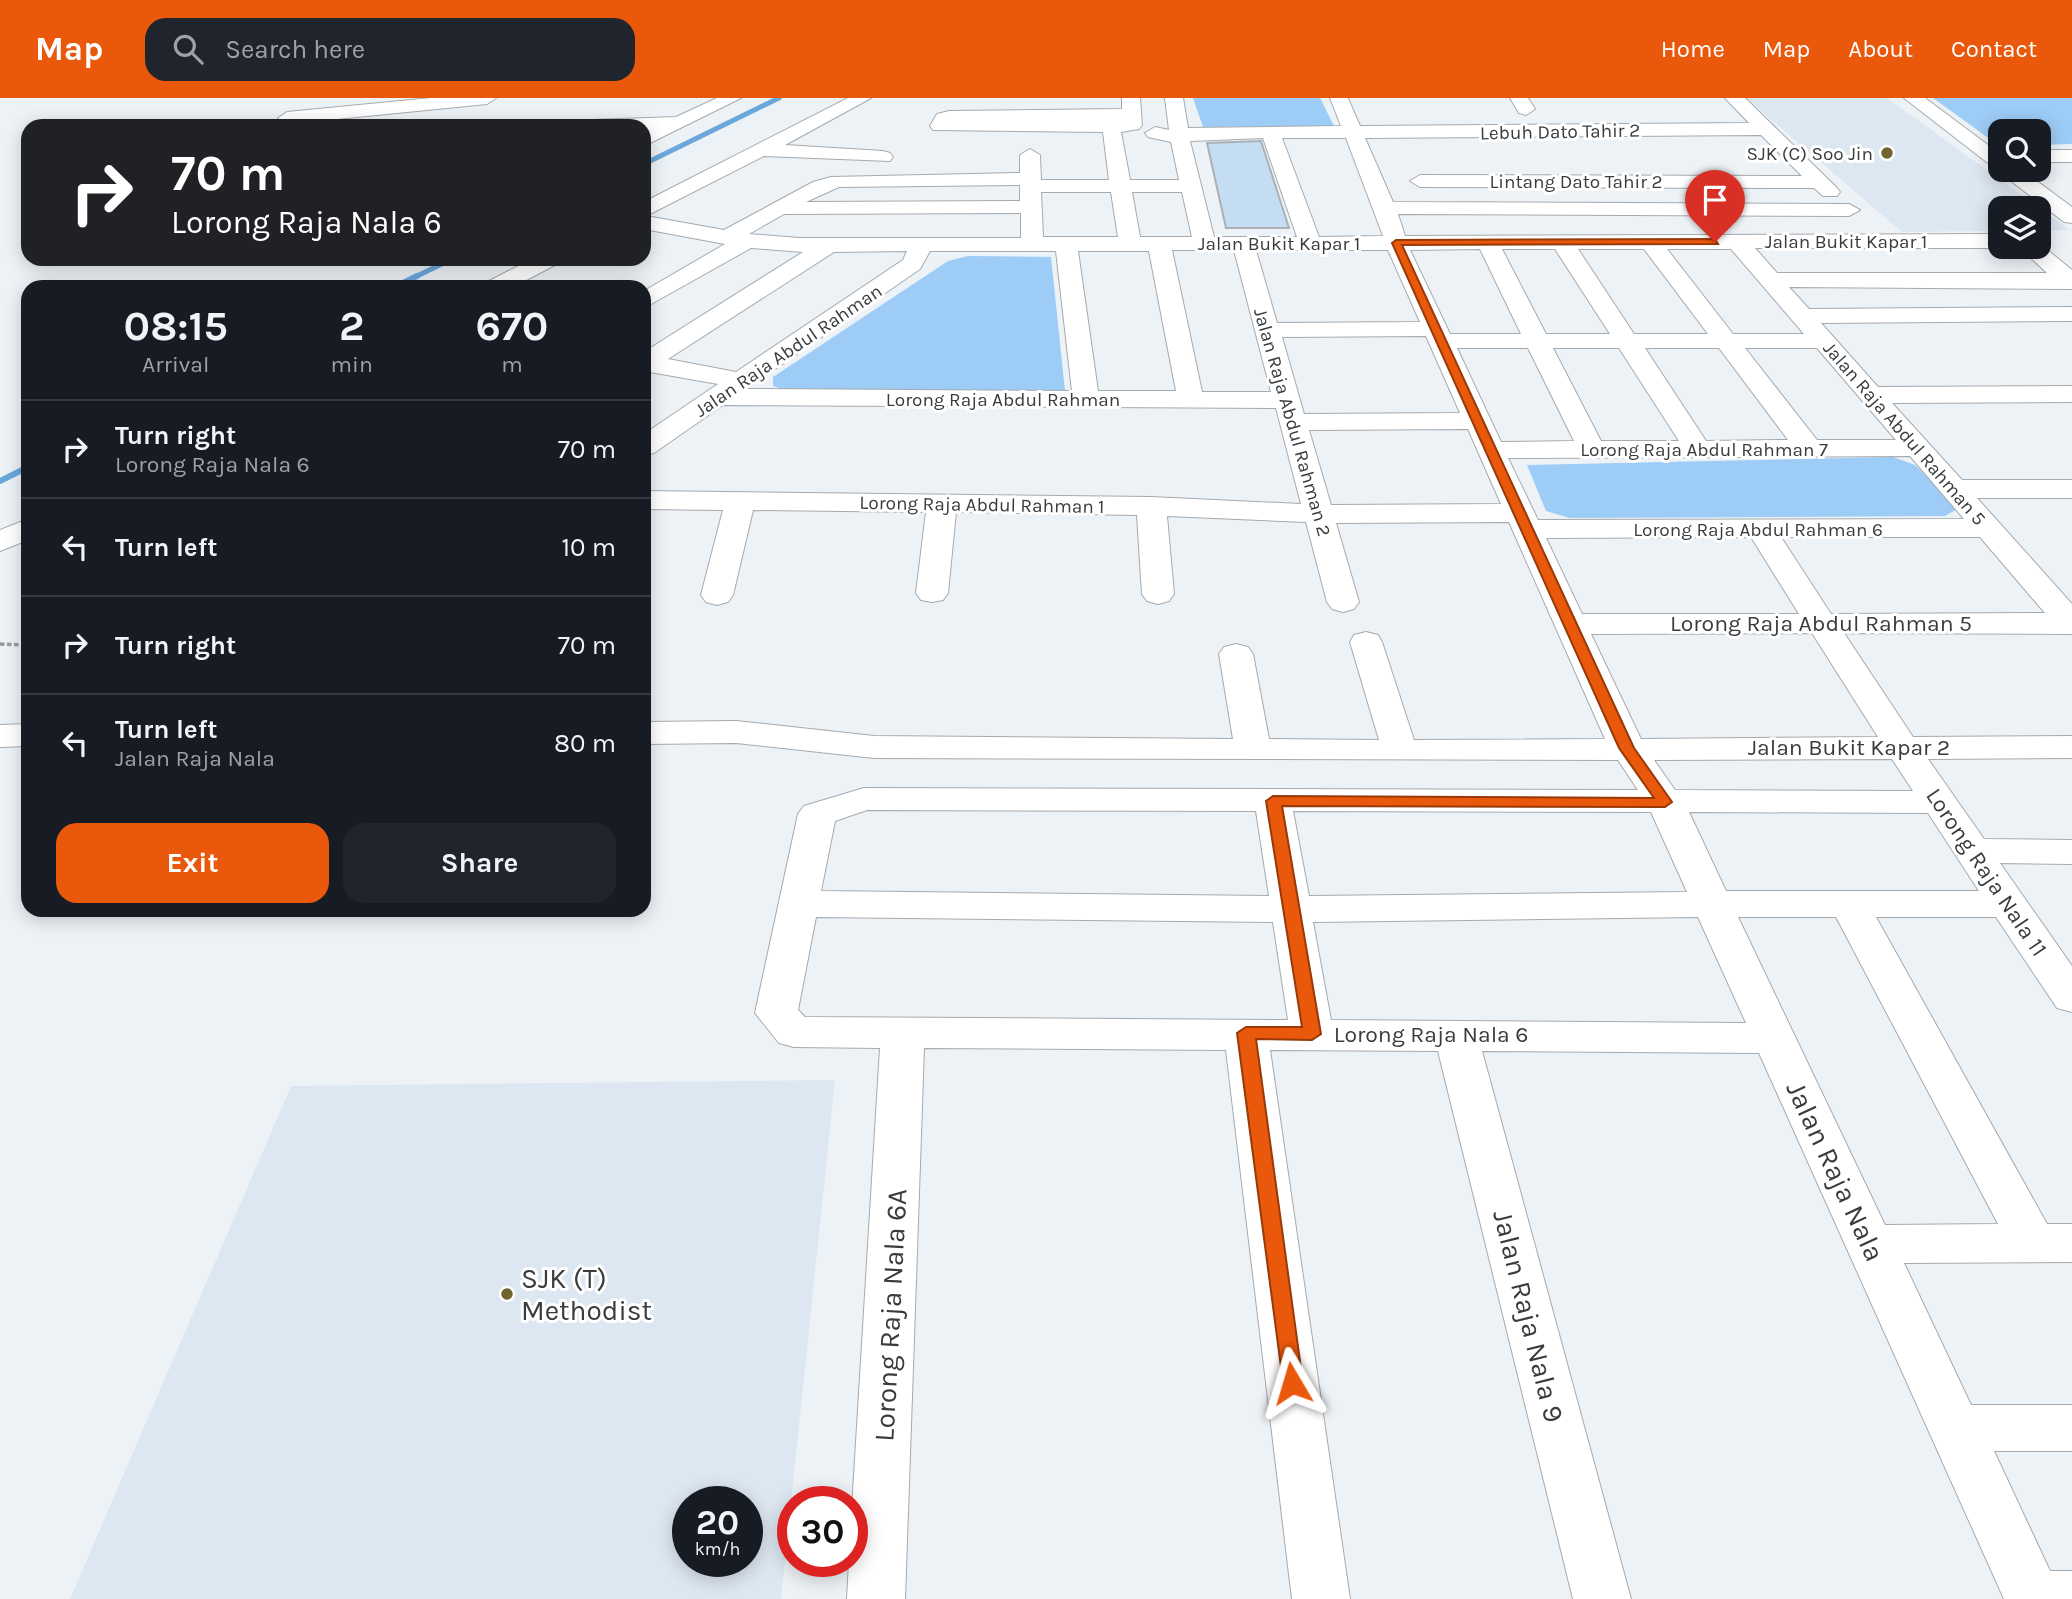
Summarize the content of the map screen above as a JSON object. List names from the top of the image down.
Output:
{
  "streets": {
    "street": [
      "Lebuh Dato Tahir 2",
      "Lintang Dato Tahir 2",
      "Jalan Bukit Kapar 1",
      "Jalan Raja Abdul Rahman",
      "Lorong Raja Abdul Rahman",
      "Jalan Raja Abdul Rahman 2",
      "Jalan Raja Abdul Rahman 5",
      "Lorong Raja Abdul Rahman 7",
      "Lorong Raja Abdul Rahman 1",
      "Lorong Raja Abdul Rahman 6",
      "Lorong Raja Abdul Rahman 5",
      "Jalan Bukit Kapar 2",
      "Lorong Raja Nala 11",
      "Lorong Raja Nala 6",
      "Jalan Raja Nala",
      "Lorong Raja Nala 6A",
      "Jalan Raja Nala 9"
    ]
  },
  "crossings": [
    ["Lebuh Dato Tahir 2", "Lintang Dato Tahir 2"],
    ["Lebuh Dato Tahir 2", "Jalan Raja Nala"],
    ["Lintang Dato Tahir 2", "Jalan Raja Nala"],
    ["Jalan Bukit Kapar 1", "Jalan Raja Abdul Rahman"],
    ["Jalan Bukit Kapar 1", "Jalan Raja Abdul Rahman 2"],
    ["Jalan Bukit Kapar 1", "Jalan Raja Abdul Rahman 5"],
    ["Jalan Bukit Kapar 1", "Jalan Raja Nala"],
    ["Jalan Raja Abdul Rahman", "Lorong Raja Abdul Rahman"],
    ["Lorong Raja Abdul Rahman", "Jalan Raja Abdul Rahman 2"],
    ["Lorong Raja Abdul Rahman", "Jalan Raja Nala"],
    ["Jalan Raja Abdul Rahman 2", "Lorong Raja Abdul Rahman 1"],
    ["Jalan Raja Abdul Rahman 2", "Lorong Raja Abdul Rahman 6"],
    ["Jalan Raja Abdul Rahman 5", "Lorong Raja Abdul Rahman 7"],
    ["Jalan Raja Abdul Rahman 5", "Lorong Raja Abdul Rahman 6"],
    ["Jalan Raja Abdul Rahman 5", "Lorong Raja Abdul Rahman 5"],
    ["Lorong Raja Abdul Rahman 7", "Jalan Raja Nala"],
    ["Lorong Raja Abdul Rahman 1", "Lorong Raja Abdul Rahman 6"],
    ["Lorong Raja Abdul Rahman 6", "Lorong Raja Nala 11"],
    ["Lorong Raja Abdul Rahman 6", "Jalan Raja Nala"],
    ["Lorong Raja Abdul Rahman 5", "Lorong Raja Nala 11"],
    ["Lorong Raja Abdul Rahman 5", "Jalan Raja Nala"],
    ["Jalan Bukit Kapar 2", "Lorong Raja Nala 11"],
    ["Jalan Bukit Kapar 2", "Jalan Raja Nala"],
    ["Lorong Raja Nala 6", "Jalan Raja Nala"],
    ["Lorong Raja Nala 6", "Lorong Raja Nala 6A"],
    ["Lorong Raja Nala 6", "Jalan Raja Nala 9"]
  ],
  "places": ["SJK (C) Soo Jin", "SJK (T) Methodist"],
  "page": {
    "header": "Map",
    "search": "Search here",
    "nav": [
      "Home",
      "Map",
      "About",
      "Contact"
    ],
    "turn": ["70 m", "Lorong Raja Nala 6"],
    "eta": [
      "08:15",
      "Arrival",
      "2",
      "min",
      "670",
      "m"
    ],
    "list": [
      {
        "name": "Turn right",
        "note": "Lorong Raja Nala 6",
        "value": "70 m"
      },
      {
        "name": "Turn left",
        "value": "10 m"
      },
      {
        "name": "Turn right",
        "value": "70 m"
      },
      {
        "name": "Turn left",
        "note": "Jalan Raja Nala",
        "value": "80 m"
      }
    ],
    "buttons": ["Exit", "Share"],
    "speed": "20 km/h",
    "limit": "30"
  }
}
